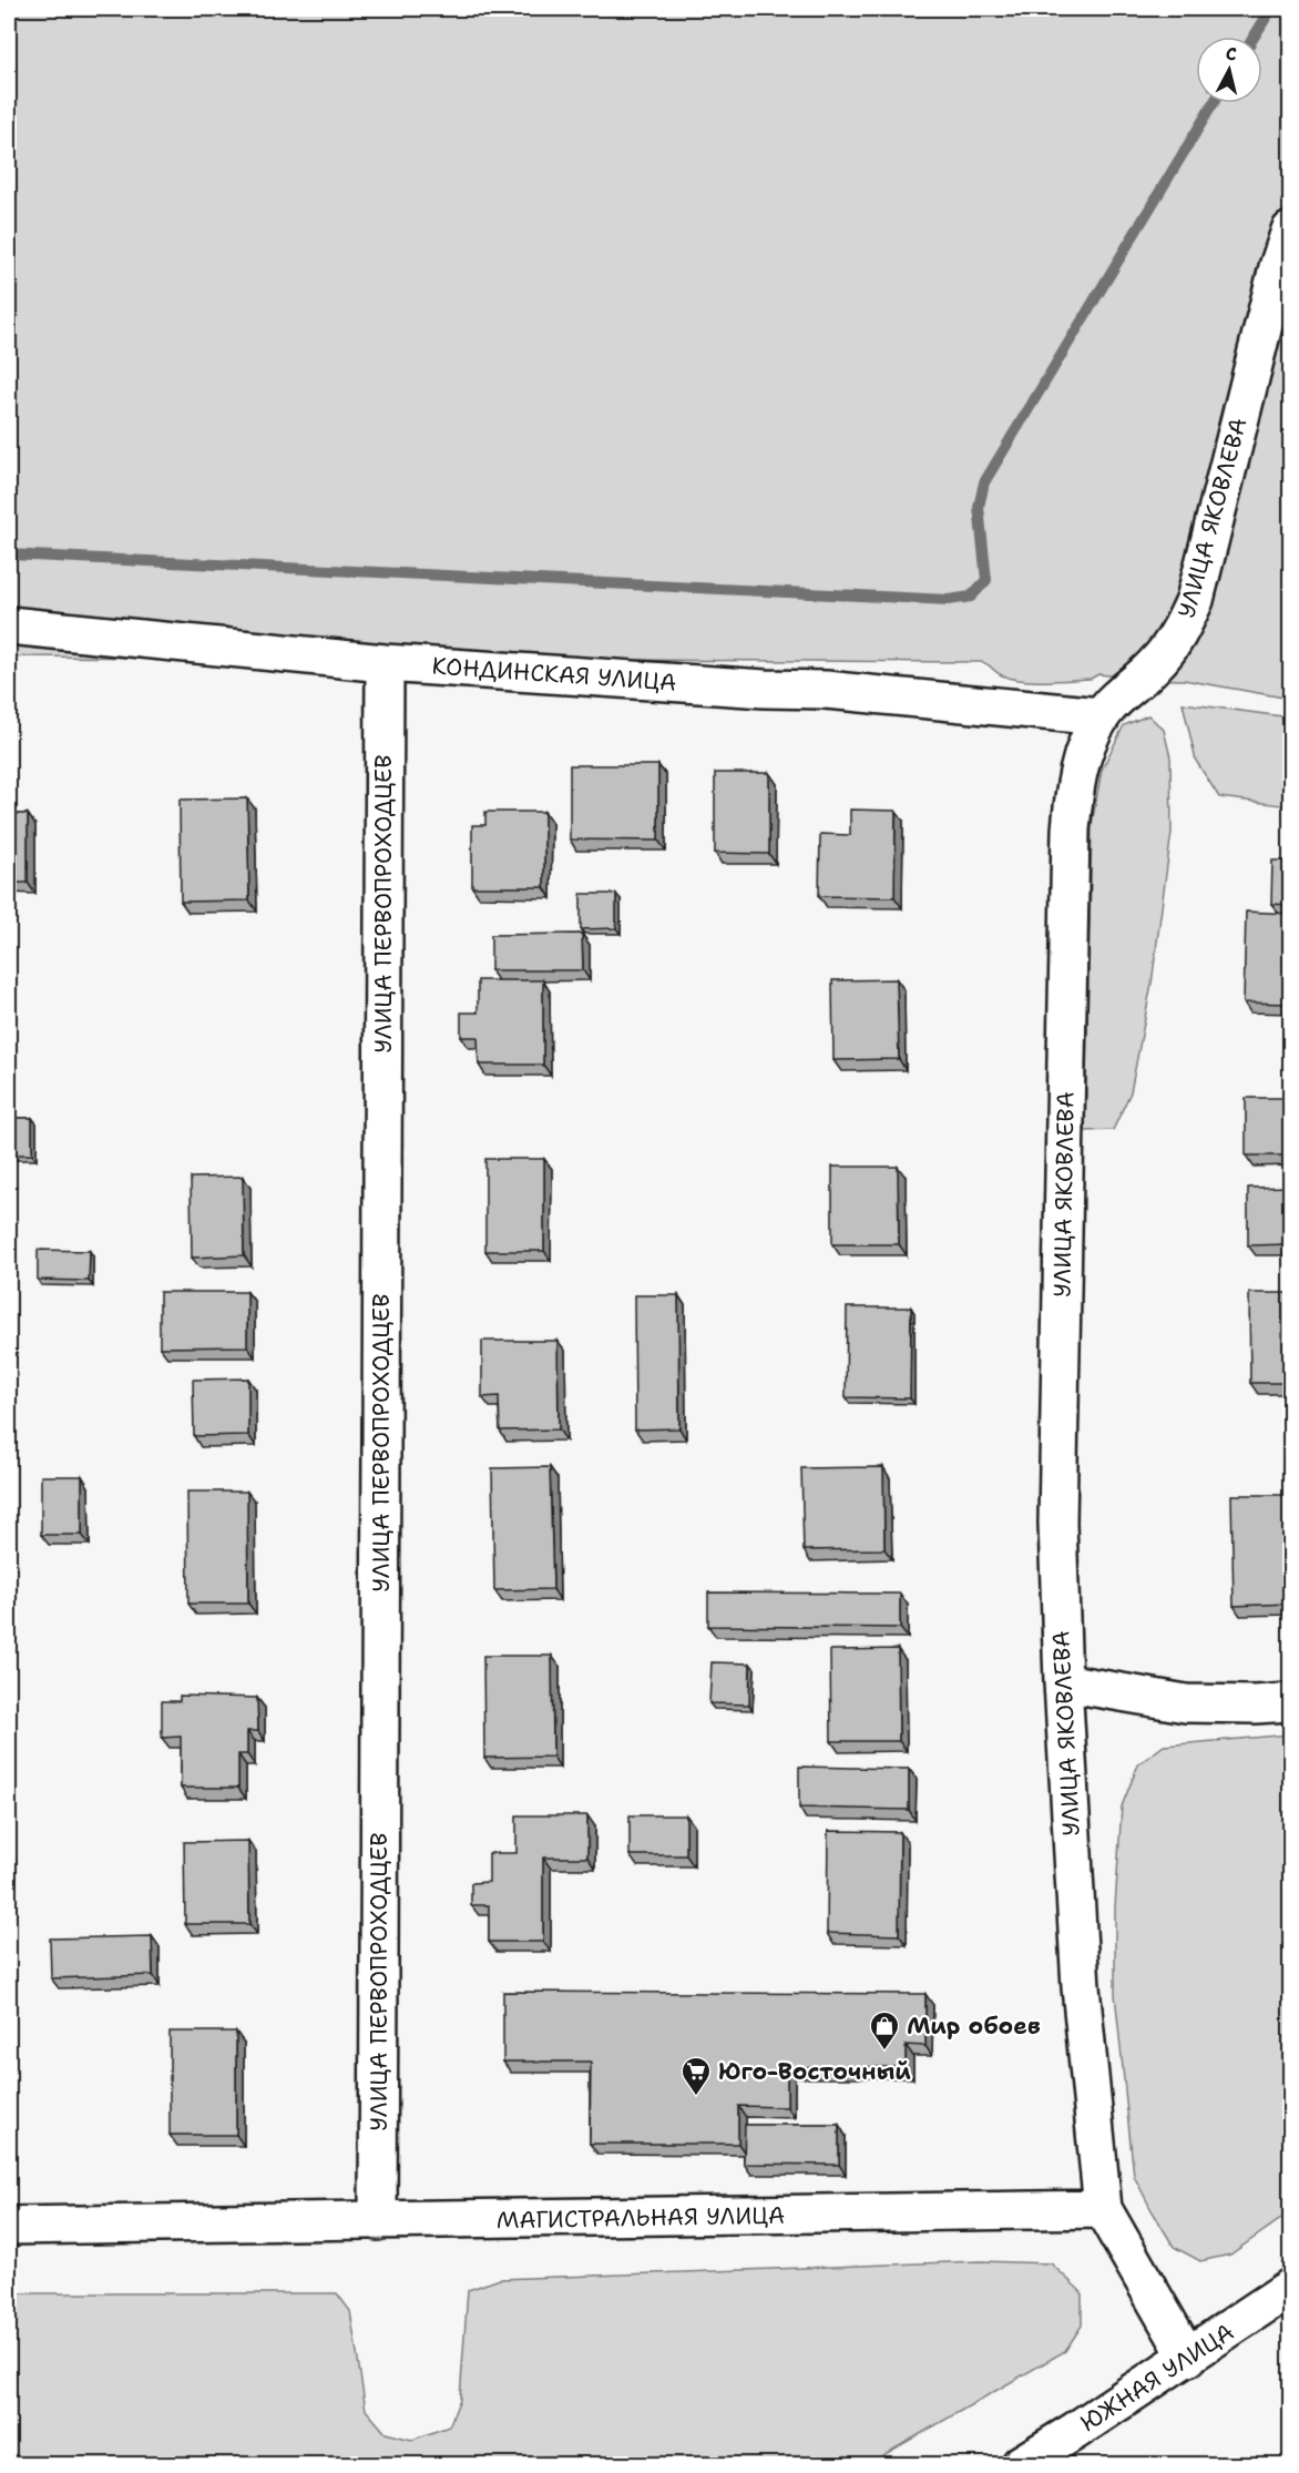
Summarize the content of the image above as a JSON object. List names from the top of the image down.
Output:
{
  "streets": {
    "street": [
      "УЛИЦА ЯКОВЛЕВА",
      "КОНДИНСКАЯ УЛИЦА",
      "УЛИЦА ПЕРВОПРОХОДЦЕВ",
      "МАГИСТРАЛЬНАЯ УЛИЦА",
      "ЮЖНАЯ УЛИЦА"
    ]
  },
  "crossings": [
    ["УЛИЦА ЯКОВЛЕВА", "КОНДИНСКАЯ УЛИЦА"],
    ["УЛИЦА ЯКОВЛЕВА", "МАГИСТРАЛЬНАЯ УЛИЦА"],
    ["КОНДИНСКАЯ УЛИЦА", "УЛИЦА ПЕРВОПРОХОДЦЕВ"],
    ["УЛИЦА ПЕРВОПРОХОДЦЕВ", "МАГИСТРАЛЬНАЯ УЛИЦА"]
  ],
  "places": {
    "shop": ["Мир обоев"],
    "supermarket": ["Юго-Восточный"]
  },
  "north": "top"
}
